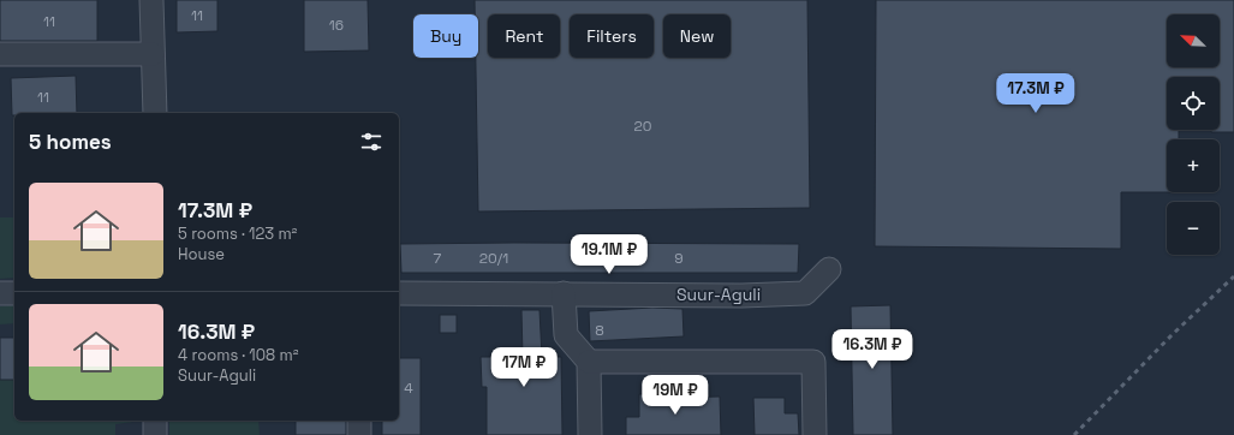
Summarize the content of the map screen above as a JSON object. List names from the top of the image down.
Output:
{
  "streets": {
    "street": ["Suur-Aguli"]
  },
  "house_numbers": [
    "11",
    "11",
    "16",
    "11",
    "20",
    "7",
    "20/1",
    "9",
    "8",
    "4"
  ],
  "north": "top left",
  "page": {
    "map_buttons": ["+", "−"],
    "chip": [
      "Buy",
      "Rent",
      "Filters",
      "New"
    ],
    "price": [
      "17.3M ₽",
      "19.1M ₽",
      "16.3M ₽",
      "17M ₽",
      "19M ₽"
    ],
    "heading": "5 homes",
    "list": [
      {
        "name": "17.3M ₽",
        "note": "5 rooms · 123 m² · House"
      },
      {
        "name": "16.3M ₽",
        "note": "4 rooms · 108 m² · Suur-Aguli"
      }
    ]
  }
}
